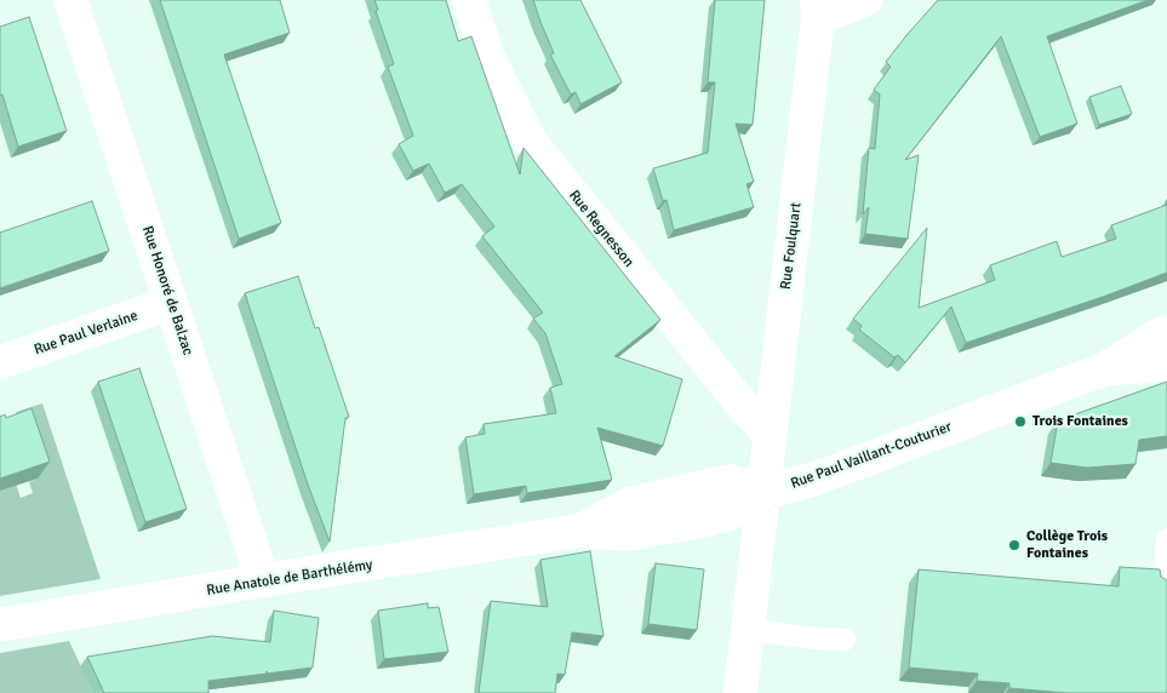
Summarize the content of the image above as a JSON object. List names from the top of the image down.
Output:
{
  "streets": {
    "street": [
      "Rue Regnesson",
      "Rue Foulquart",
      "Rue Honoré de Balzac",
      "Rue Paul Verlaine",
      "Rue Paul Vaillant-Couturier",
      "Rue Anatole de Barthélémy"
    ]
  },
  "crossings": [
    ["Rue Regnesson", "Rue Foulquart"],
    ["Rue Foulquart", "Rue Paul Vaillant-Couturier"],
    ["Rue Foulquart", "Rue Anatole de Barthélémy"],
    ["Rue Honoré de Balzac", "Rue Paul Verlaine"],
    ["Rue Honoré de Balzac", "Rue Anatole de Barthélémy"],
    ["Rue Paul Vaillant-Couturier", "Rue Anatole de Barthélémy"]
  ],
  "places": ["Trois Fontaines", "Collège Trois Fontaines"]
}
